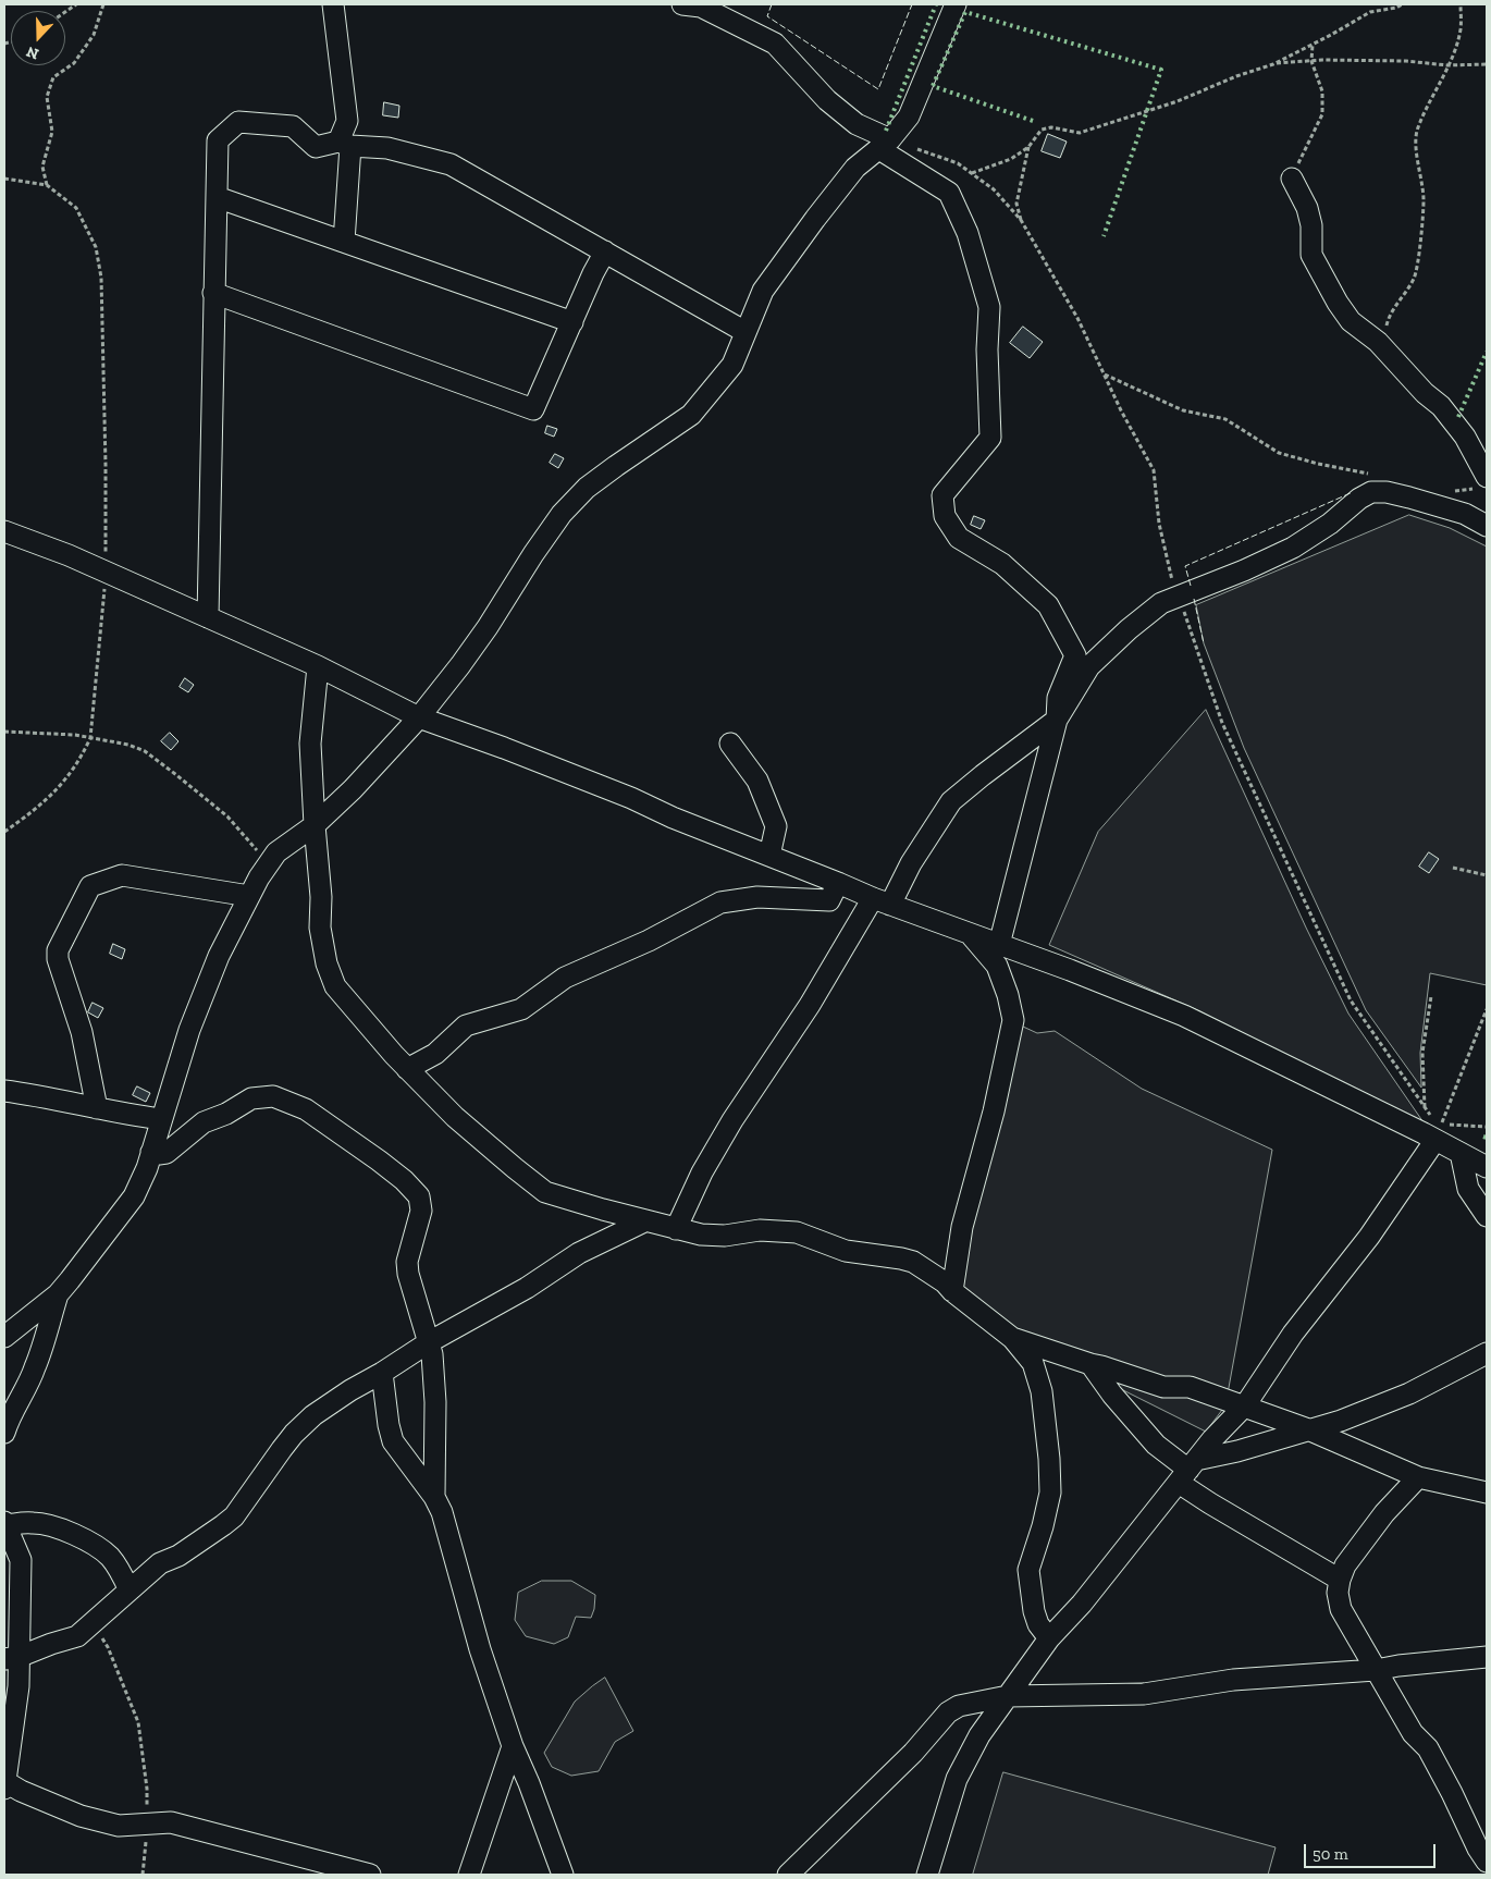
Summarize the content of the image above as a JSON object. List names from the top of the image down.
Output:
{
  "scale_bar": "50 m",
  "north": "bottom"
}
